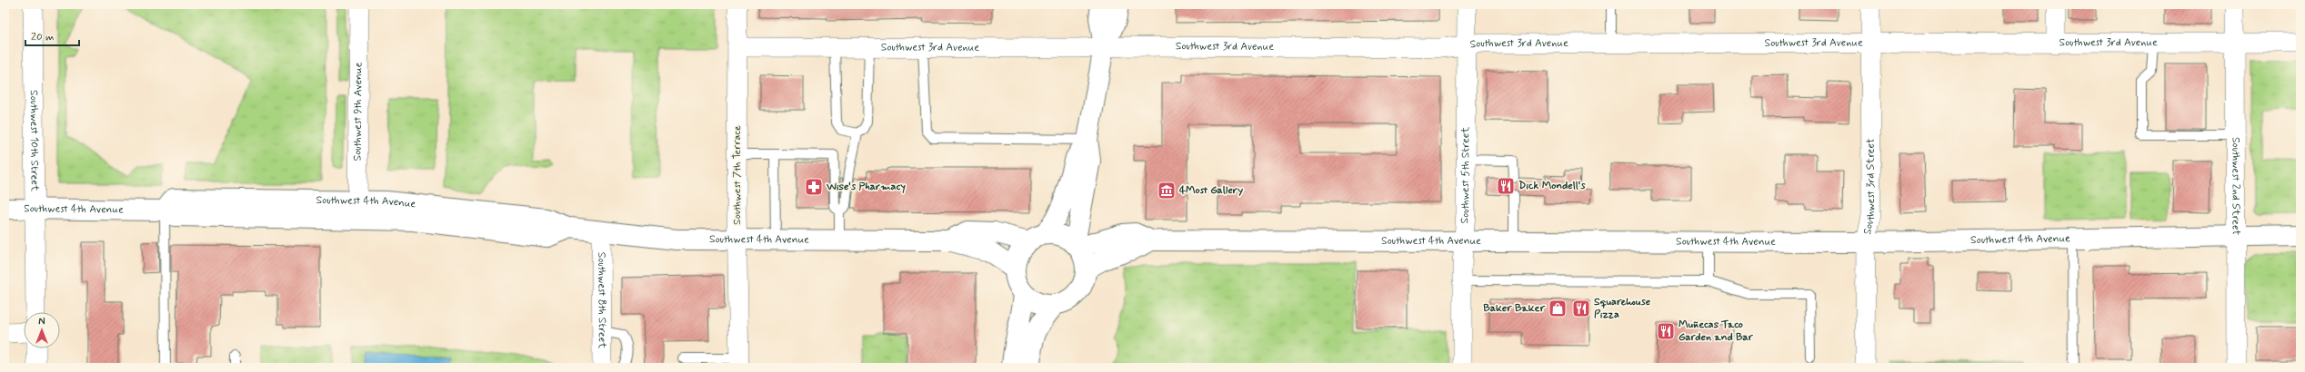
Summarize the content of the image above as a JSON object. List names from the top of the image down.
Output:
{
  "streets": {
    "street": [
      "Southwest 3rd Avenue",
      "Southwest 9th Avenue",
      "Southwest 10th Street",
      "Southwest 7th Terrace",
      "Southwest 5th Street",
      "Southwest 3rd Street",
      "Southwest 2nd Street",
      "Southwest 4th Avenue",
      "Southwest 8th Street"
    ]
  },
  "crossings": [
    ["Southwest 3rd Avenue", "Southwest 7th Terrace"],
    ["Southwest 3rd Avenue", "Southwest 5th Street"],
    ["Southwest 3rd Avenue", "Southwest 3rd Street"],
    ["Southwest 3rd Avenue", "Southwest 2nd Street"],
    ["Southwest 9th Avenue", "Southwest 4th Avenue"],
    ["Southwest 10th Street", "Southwest 4th Avenue"],
    ["Southwest 7th Terrace", "Southwest 4th Avenue"],
    ["Southwest 5th Street", "Southwest 4th Avenue"],
    ["Southwest 3rd Street", "Southwest 4th Avenue"],
    ["Southwest 2nd Street", "Southwest 4th Avenue"],
    ["Southwest 4th Avenue", "Southwest 8th Street"]
  ],
  "places": {
    "restaurant": ["Dick Mondell's", "Squarehouse Pizza", "Muñecas Taco Garden and Bar"],
    "pharmacy": ["Wise's Pharmacy"],
    "museum": ["4Most Gallery"],
    "shop": ["Baker Baker"]
  },
  "scale_bar": "20 m",
  "north": "top"
}
